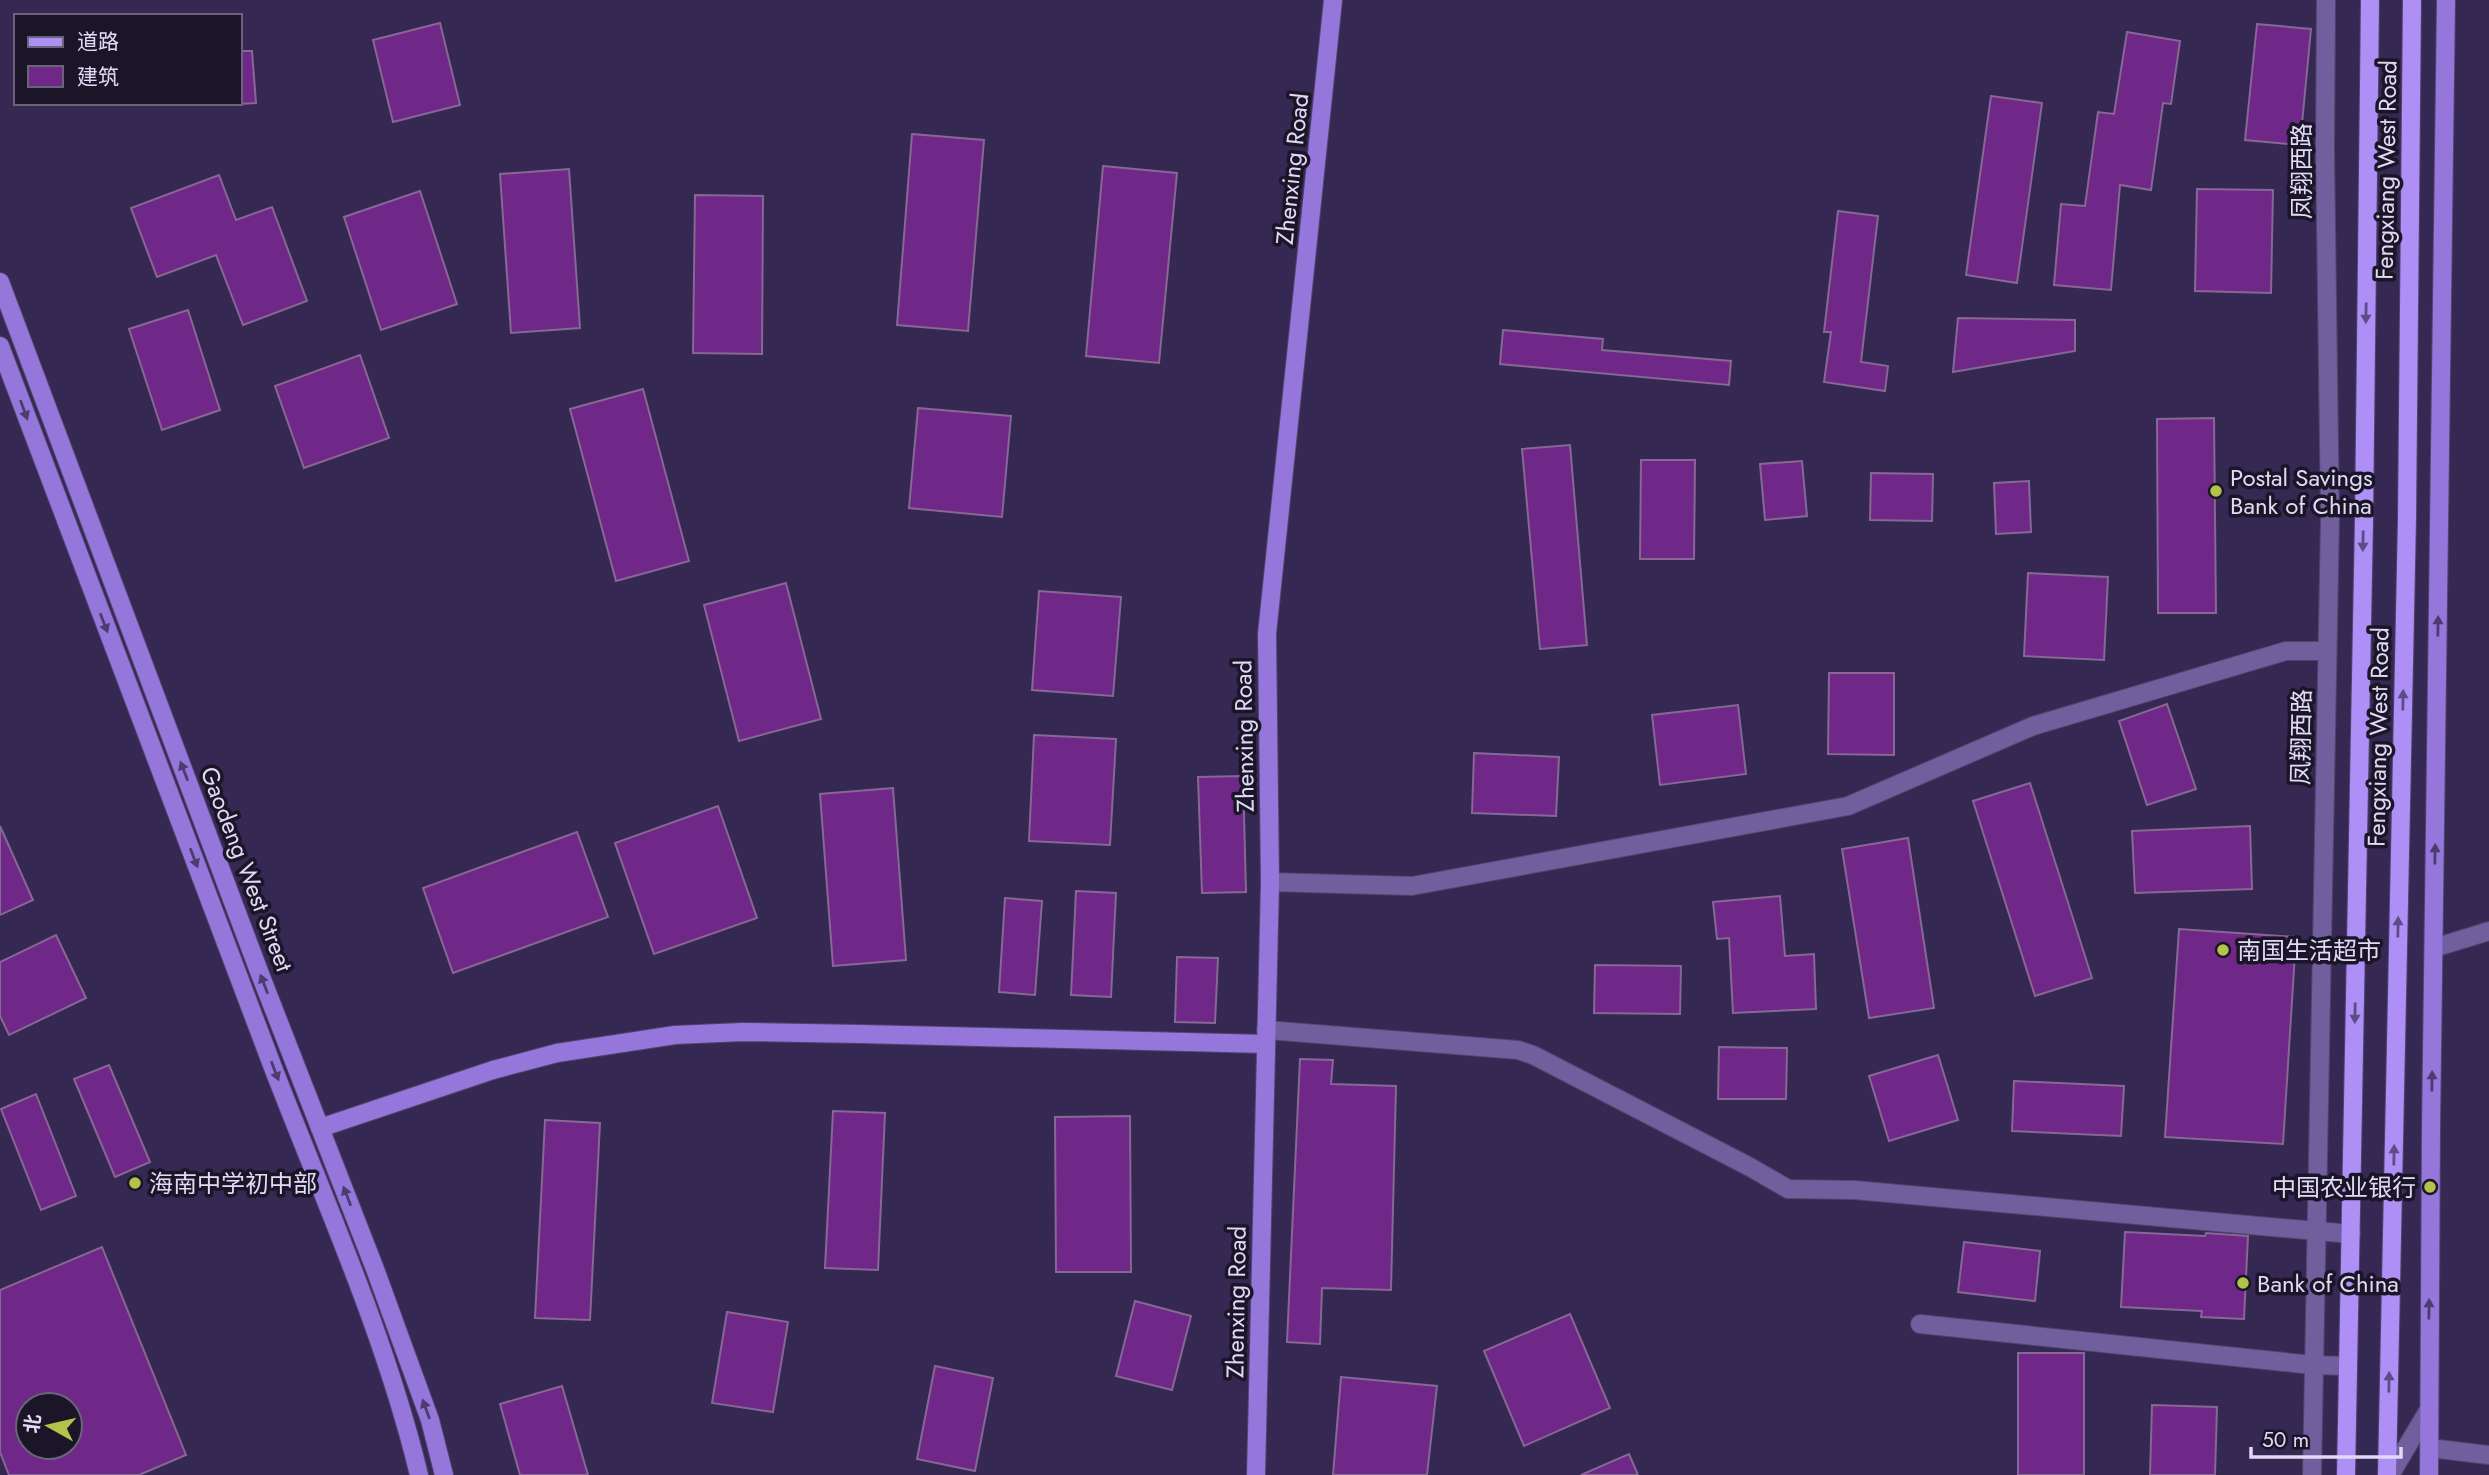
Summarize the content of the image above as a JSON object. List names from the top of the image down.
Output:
{
  "streets": {
    "main road": ["Fengxiang West Road"],
    "street": ["Zhenxing Road", "凤翔西路", "Gaodeng West Street"]
  },
  "places": [
    "Postal Savings Bank of China",
    "南国生活超市",
    "海南中学初中部",
    "中国农业银行",
    "Bank of China"
  ],
  "legend": ["道路", "建筑"],
  "scale_bar": "50 m",
  "north": "left"
}
